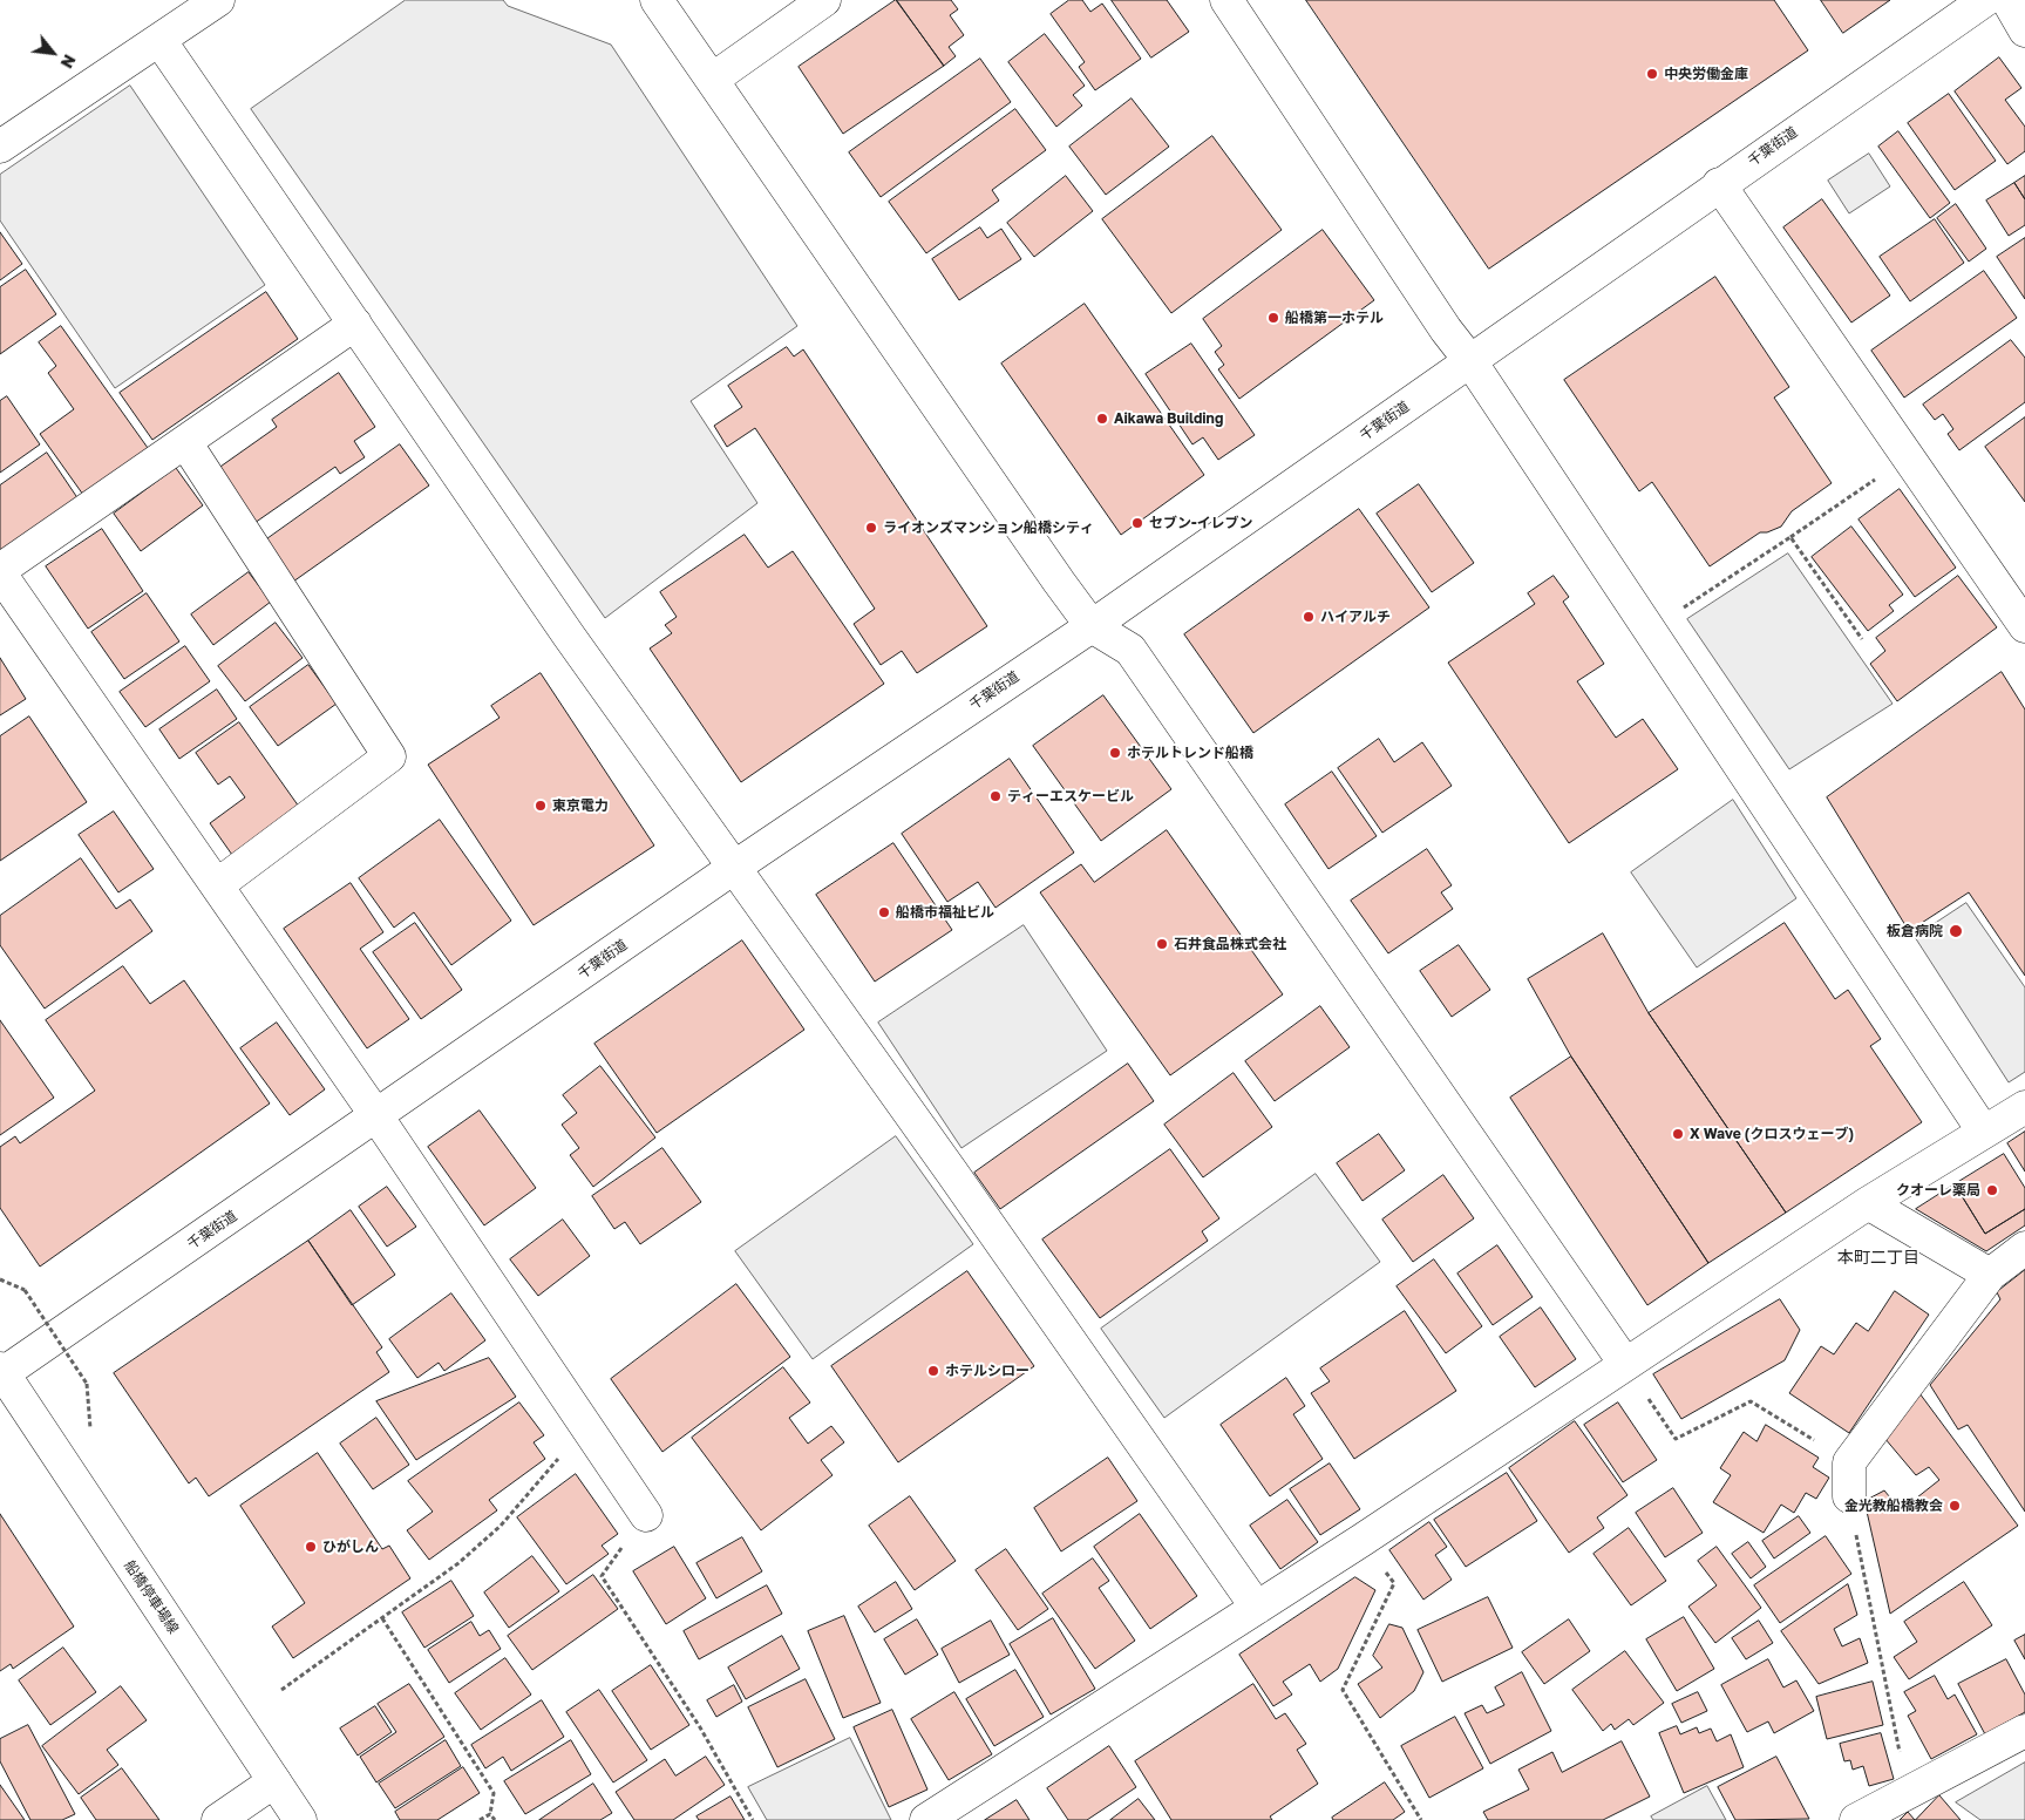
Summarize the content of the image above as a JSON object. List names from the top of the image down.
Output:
{
  "streets": {
    "main road": ["千葉街道", "船橋停車場線"]
  },
  "crossings": [
    ["千葉街道", "船橋停車場線"]
  ],
  "districts": ["本町二丁目"],
  "places": [
    "中央労働金庫",
    "船橋第一ホテル",
    "Aikawa Building",
    "セブン-イレブン",
    "ライオンズマンション船橋シティ",
    "ハイアルチ",
    "ホテルトレンド船橋",
    "ティーエスケービル",
    "東京電力",
    "船橋市福祉ビル",
    "板倉病院",
    "石井食品株式会社",
    "X Wave (クロスウェーブ)",
    "クオーレ薬局",
    "ホテルシロー",
    "金光教船橋教会",
    "ひがしん"
  ],
  "north": "bottom right"
}
